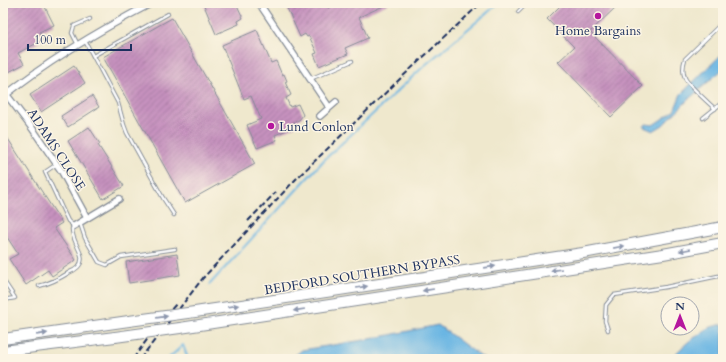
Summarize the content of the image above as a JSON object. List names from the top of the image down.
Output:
{
  "streets": {
    "highway": ["BEDFORD SOUTHERN BYPASS"],
    "street": ["ADAMS CLOSE"]
  },
  "places": ["Home Bargains", "Lund Conlon"],
  "scale_bar": "100 m",
  "north": "top"
}
